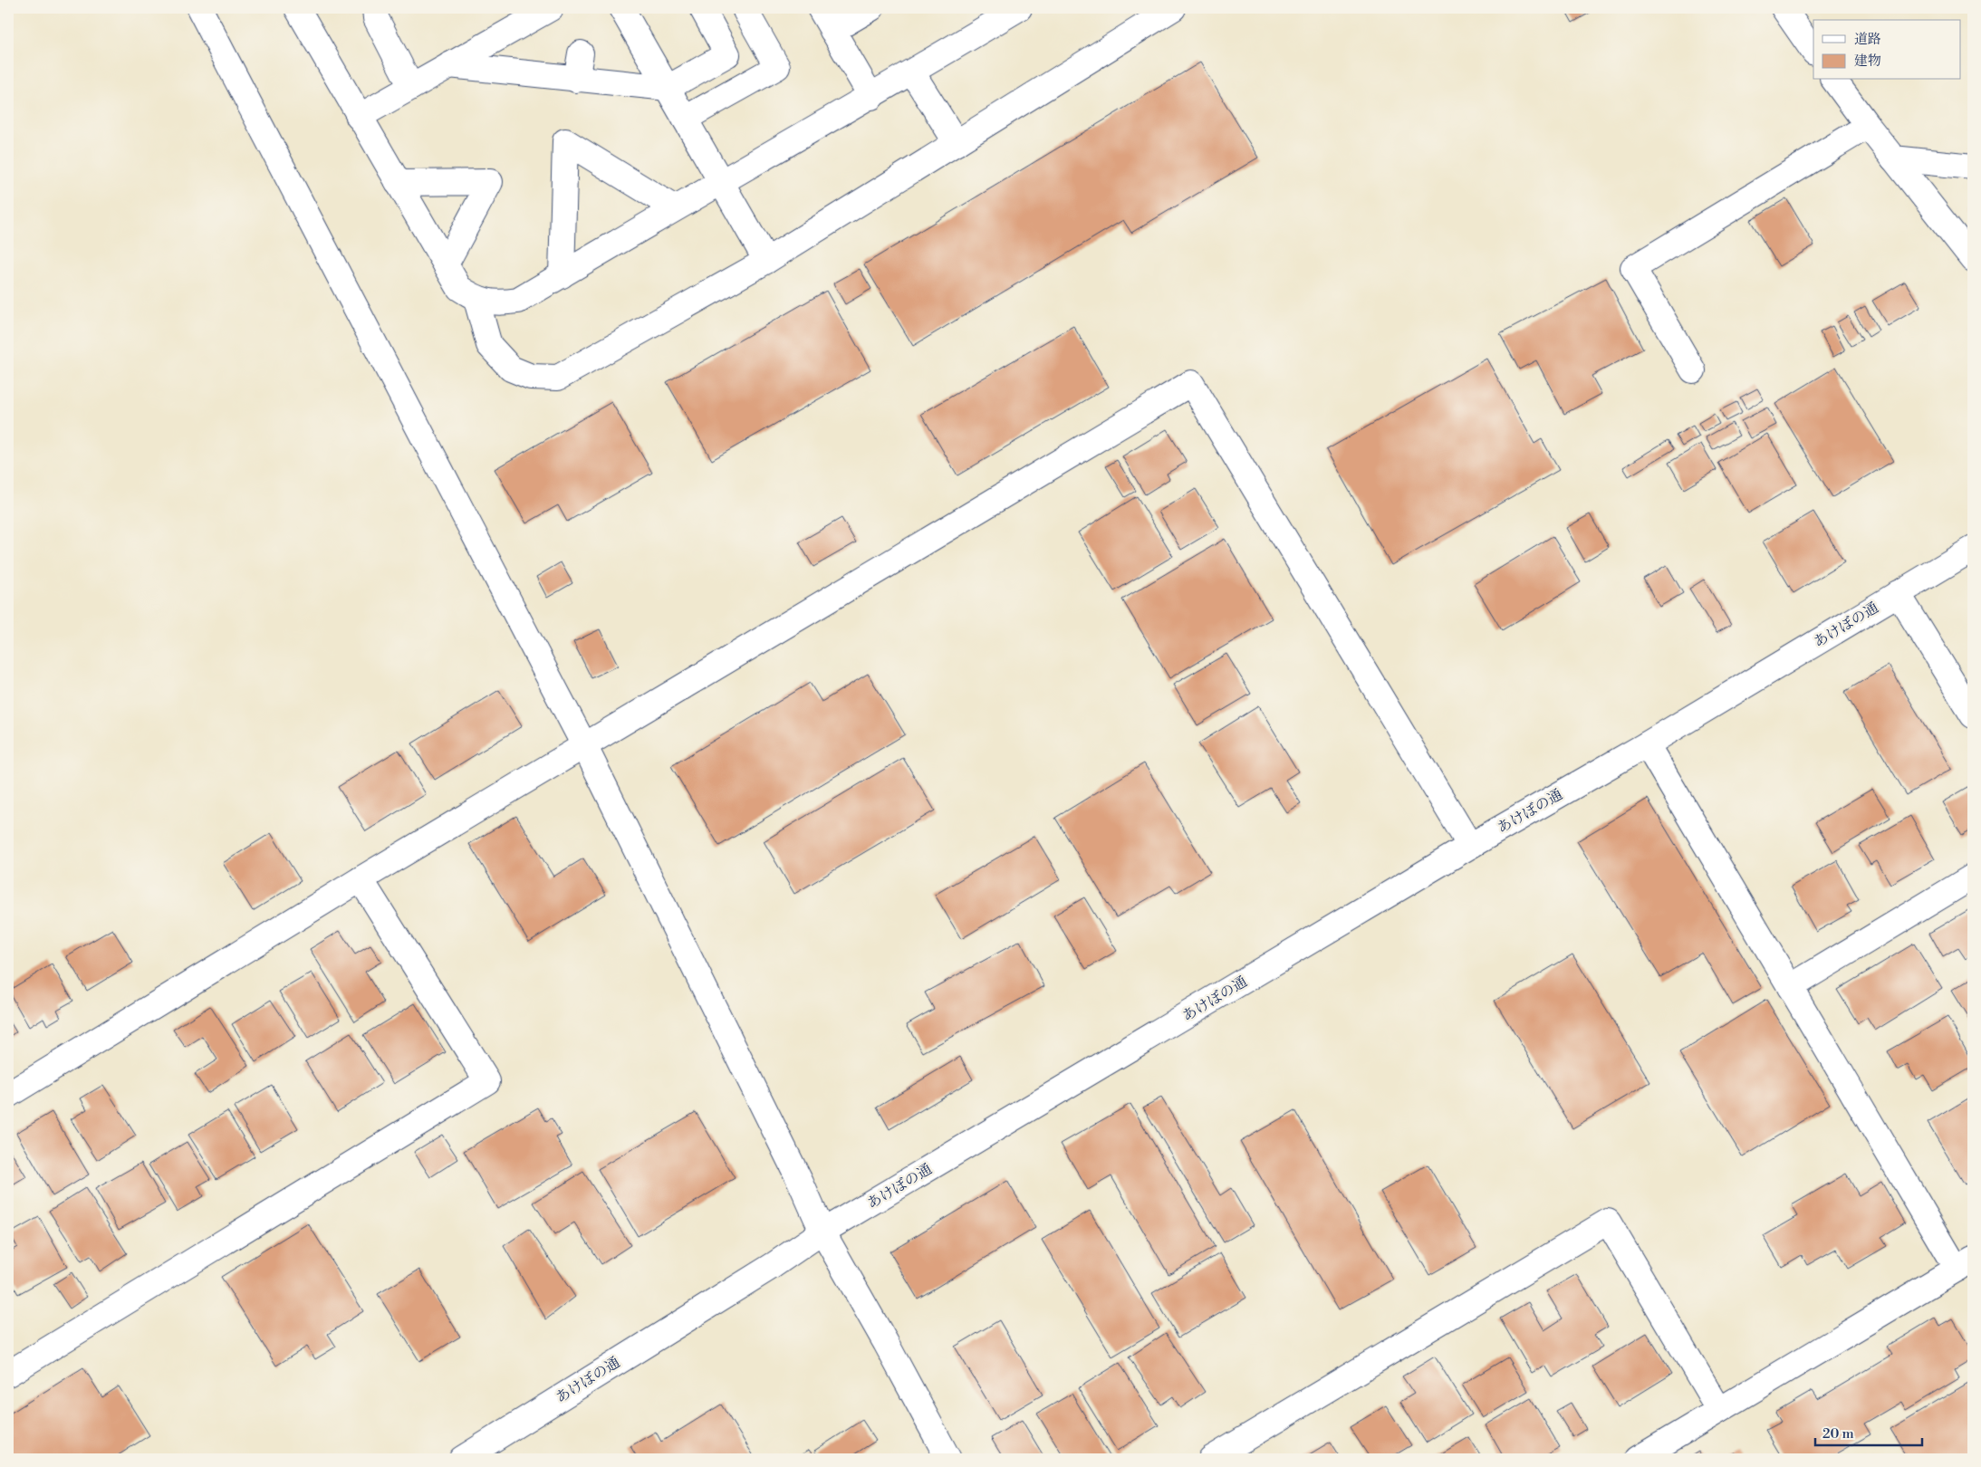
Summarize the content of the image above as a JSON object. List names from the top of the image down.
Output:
{
  "streets": {
    "street": ["あけぼの通"]
  },
  "legend": ["道路", "建物"],
  "scale_bar": "20 m"
}
